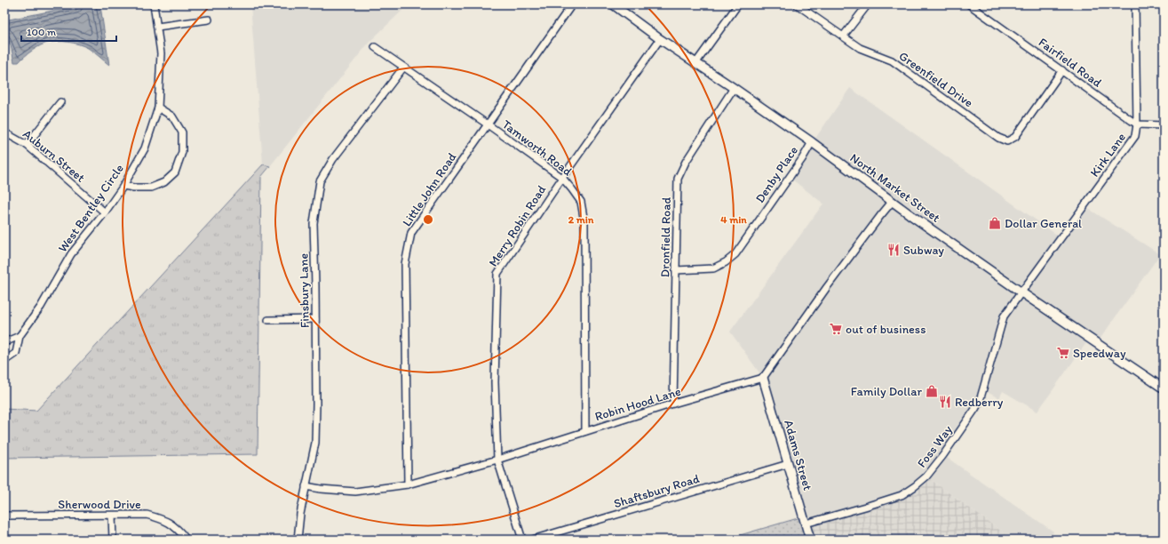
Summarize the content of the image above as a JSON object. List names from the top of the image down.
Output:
{
  "streets": {
    "street": [
      "Fairfield Road",
      "Greenfield Drive",
      "Tamworth Road",
      "Kirk Lane",
      "Auburn Street",
      "Denby Place",
      "North Market Street",
      "Little John Road",
      "West Bentley Circle",
      "Merry Robin Road",
      "Dronfield Road",
      "Finsbury Lane",
      "Robin Hood Lane",
      "Foss Way",
      "Adams Street",
      "Shaftsbury Road",
      "Sherwood Drive"
    ]
  },
  "crossings": [
    ["Fairfield Road", "Greenfield Drive"],
    ["Fairfield Road", "Kirk Lane"],
    ["Tamworth Road", "Little John Road"],
    ["Tamworth Road", "Merry Robin Road"],
    ["Tamworth Road", "Finsbury Lane"],
    ["Tamworth Road", "Robin Hood Lane"],
    ["Kirk Lane", "North Market Street"],
    ["Kirk Lane", "Foss Way"],
    ["Auburn Street", "West Bentley Circle"],
    ["Denby Place", "North Market Street"],
    ["Denby Place", "Dronfield Road"],
    ["North Market Street", "Merry Robin Road"],
    ["North Market Street", "Dronfield Road"],
    ["North Market Street", "Foss Way"],
    ["Little John Road", "Robin Hood Lane"],
    ["Merry Robin Road", "Robin Hood Lane"],
    ["Dronfield Road", "Robin Hood Lane"],
    ["Finsbury Lane", "Robin Hood Lane"],
    ["Robin Hood Lane", "Adams Street"],
    ["Foss Way", "Adams Street"],
    ["Adams Street", "Shaftsbury Road"]
  ],
  "places": {
    "shop": ["Dollar General", "Family Dollar"],
    "restaurant": ["Subway", "Redberry"],
    "supermarket": ["out of business", "Speedway"]
  },
  "scale_bar": "100 m",
  "rings": ["2 min", "4 min"]
}
